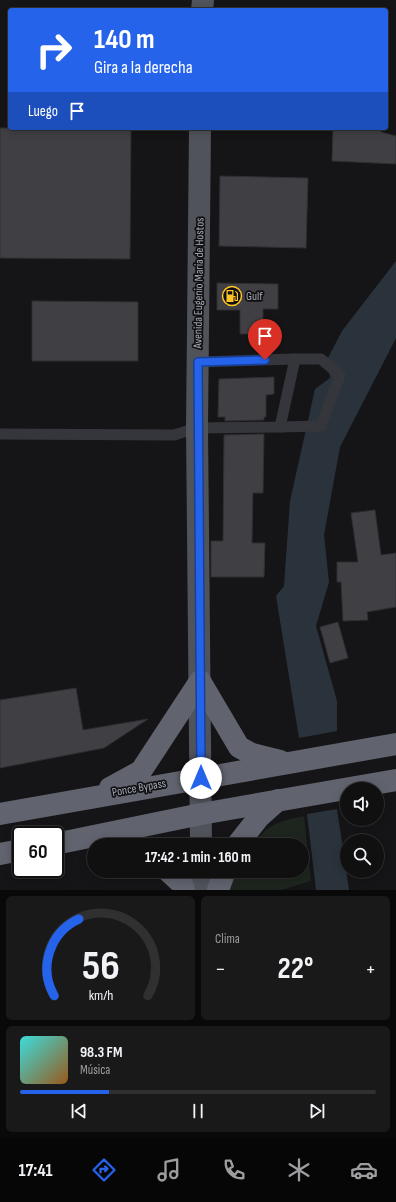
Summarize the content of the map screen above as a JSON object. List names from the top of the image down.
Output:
{
  "streets": {
    "highway": ["Ponce Bypass"],
    "main road": ["Avenida Eugenio María de Hostos"]
  },
  "crossings": [
    ["Avenida Eugenio María de Hostos", "Ponce Bypass"]
  ],
  "places": {
    "fuel station": ["Gulf"]
  },
  "page": {
    "turn": ["140 m", "Gira a la derecha"],
    "then": "Luego",
    "limit": "60",
    "trip": "17:42 · 1 min · 160 m",
    "tile": "Clima",
    "heat": ["−", "22°", "+"],
    "song": ["98.3 FM", "Música"],
    "tabs": "17:41",
    "gauge": ["56", "km/h"]
  }
}
